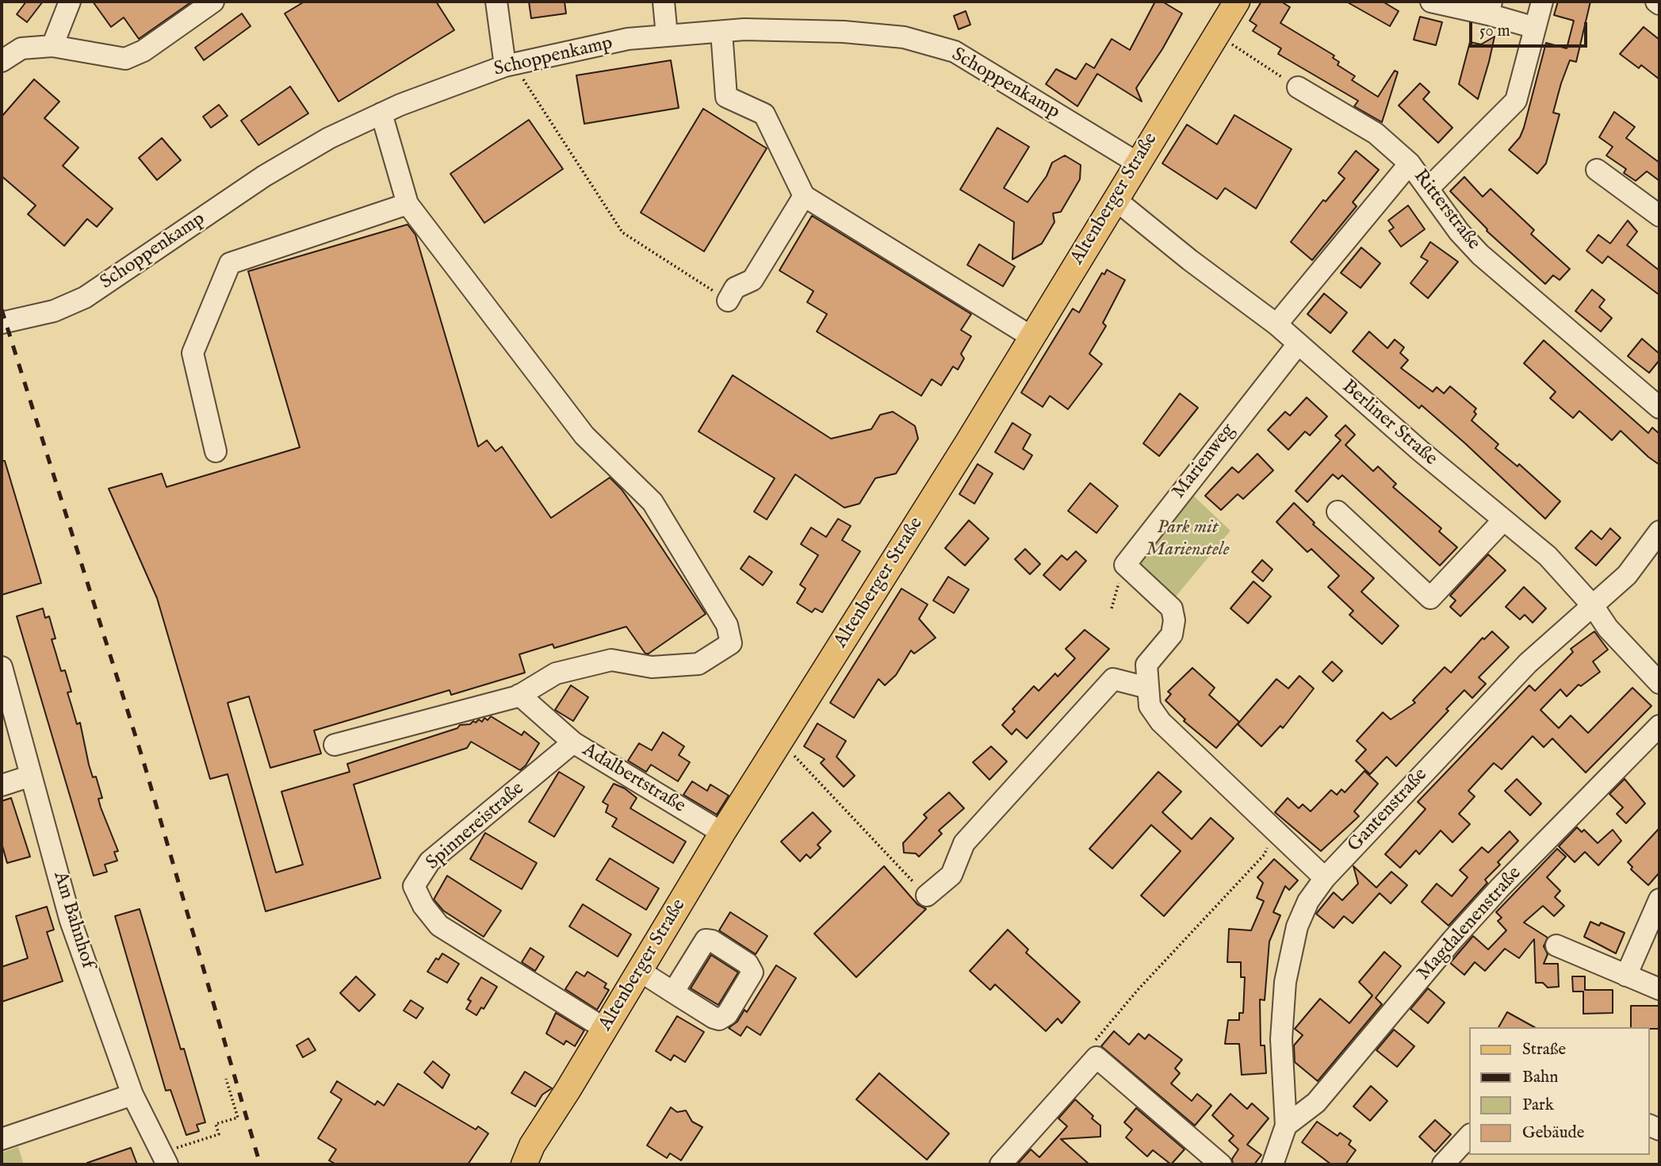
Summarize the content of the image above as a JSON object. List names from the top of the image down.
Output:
{
  "streets": {
    "main road": ["Altenberger Straße"],
    "street": [
      "Schoppenkamp",
      "Ritterstraße",
      "Berliner Straße",
      "Marienweg",
      "Adalbertstraße",
      "Gantenstraße",
      "Spinnereistraße",
      "Am Bahnhof",
      "Magdalenenstraße"
    ]
  },
  "crossings": [
    ["Schoppenkamp", "Altenberger Straße"],
    ["Altenberger Straße", "Berliner Straße"],
    ["Altenberger Straße", "Adalbertstraße"],
    ["Altenberger Straße", "Spinnereistraße"],
    ["Berliner Straße", "Marienweg"],
    ["Berliner Straße", "Gantenstraße"],
    ["Adalbertstraße", "Spinnereistraße"],
    ["Gantenstraße", "Magdalenenstraße"]
  ],
  "parks": ["Park mit Marienstele"],
  "legend": [
    "Straße",
    "Bahn",
    "Park",
    "Gebäude"
  ],
  "scale_bar": "50 m"
}
